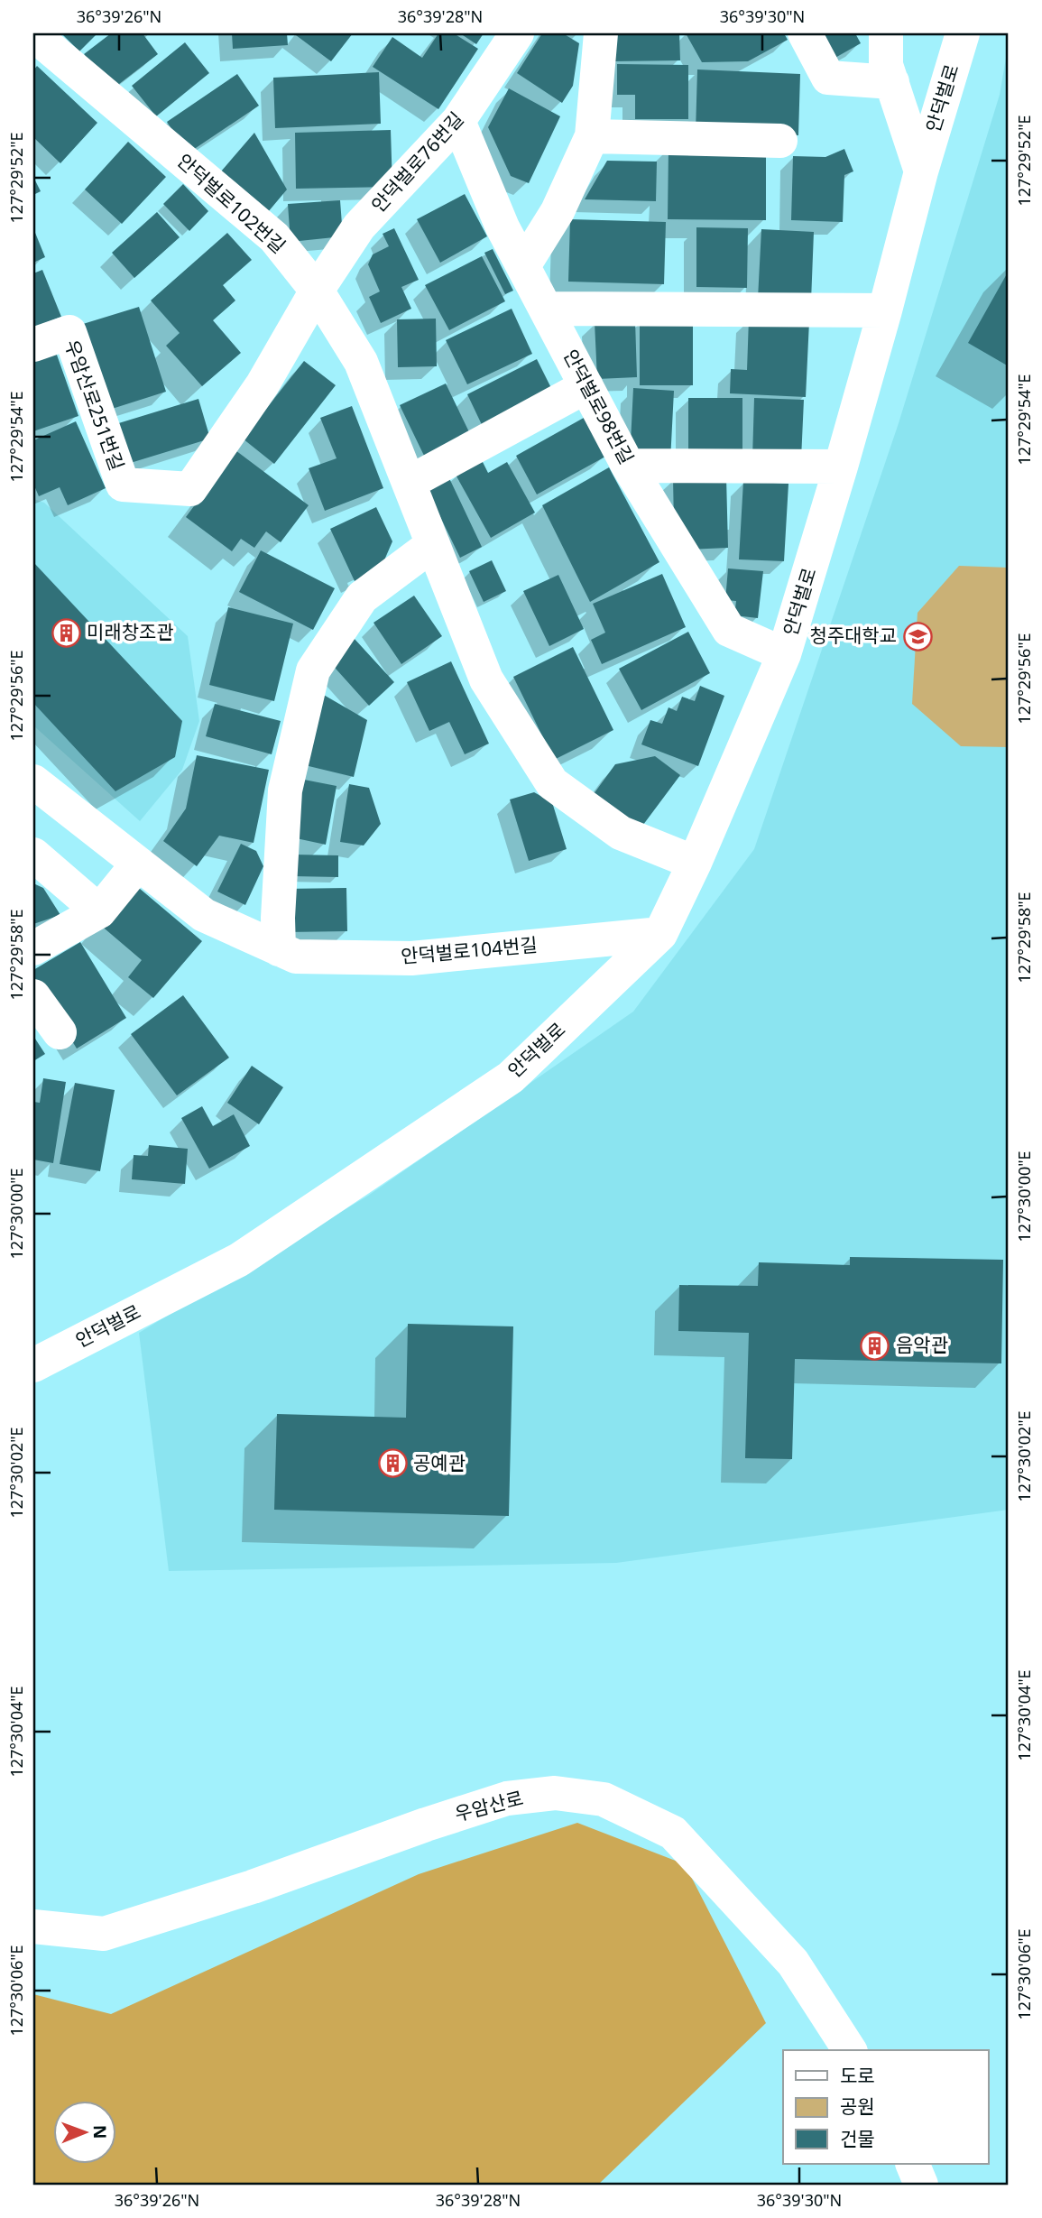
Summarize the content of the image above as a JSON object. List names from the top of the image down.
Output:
{
  "streets": {
    "street": [
      "안덕벌로",
      "안덕벌로76번길",
      "안덕벌로102번길",
      "우암산로251번길",
      "안덕벌로98번길",
      "안덕벌로104번길",
      "우암산로"
    ]
  },
  "crossings": [
    ["안덕벌로", "안덕벌로102번길"],
    ["안덕벌로", "안덕벌로98번길"],
    ["안덕벌로", "안덕벌로104번길"],
    ["안덕벌로76번길", "안덕벌로102번길"],
    ["안덕벌로76번길", "우암산로251번길"],
    ["안덕벌로76번길", "안덕벌로98번길"]
  ],
  "places": {
    "building": ["미래창조관", "음악관", "공예관"],
    "school or university": ["청주대학교"]
  },
  "legend": ["도로", "공원", "건물"],
  "north": "right",
  "coordinates": [
    "36°39'26\"N",
    "36°39'28\"N",
    "36°39'30\"N",
    "127°29'52\"E",
    "127°29'54\"E",
    "127°29'56\"E",
    "127°29'58\"E",
    "127°30'00\"E",
    "127°30'02\"E",
    "127°30'04\"E",
    "127°30'06\"E"
  ]
}
